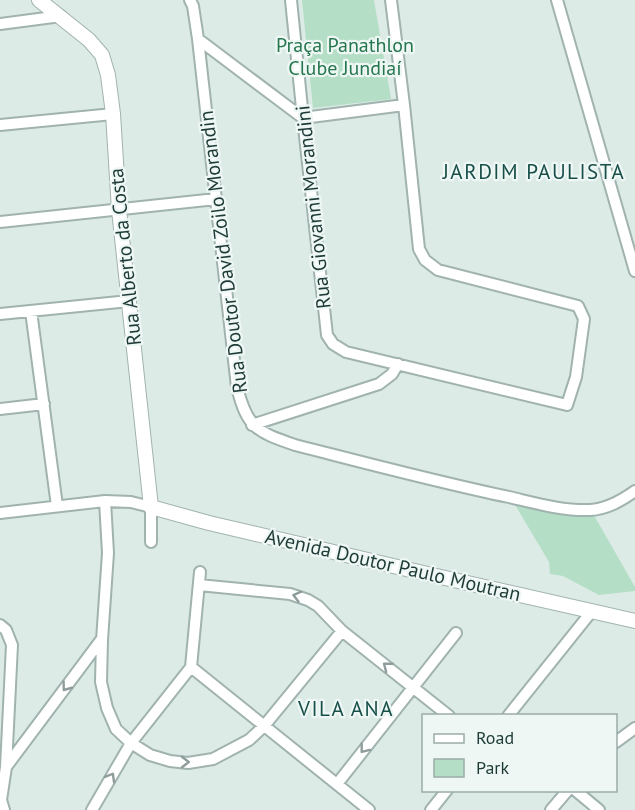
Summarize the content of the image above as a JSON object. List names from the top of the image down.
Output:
{
  "streets": {
    "street": [
      "Rua Giovanni Morandini",
      "Rua Doutor David Zoilo Morandin",
      "Rua Alberto da Costa",
      "Avenida Doutor Paulo Moutran"
    ]
  },
  "crossings": [
    ["Rua Alberto da Costa", "Avenida Doutor Paulo Moutran"]
  ],
  "districts": ["JARDIM PAULISTA", "VILA ANA"],
  "parks": ["Praça Panathlon Clube Jundiaí"],
  "legend": ["Road", "Park"]
}
